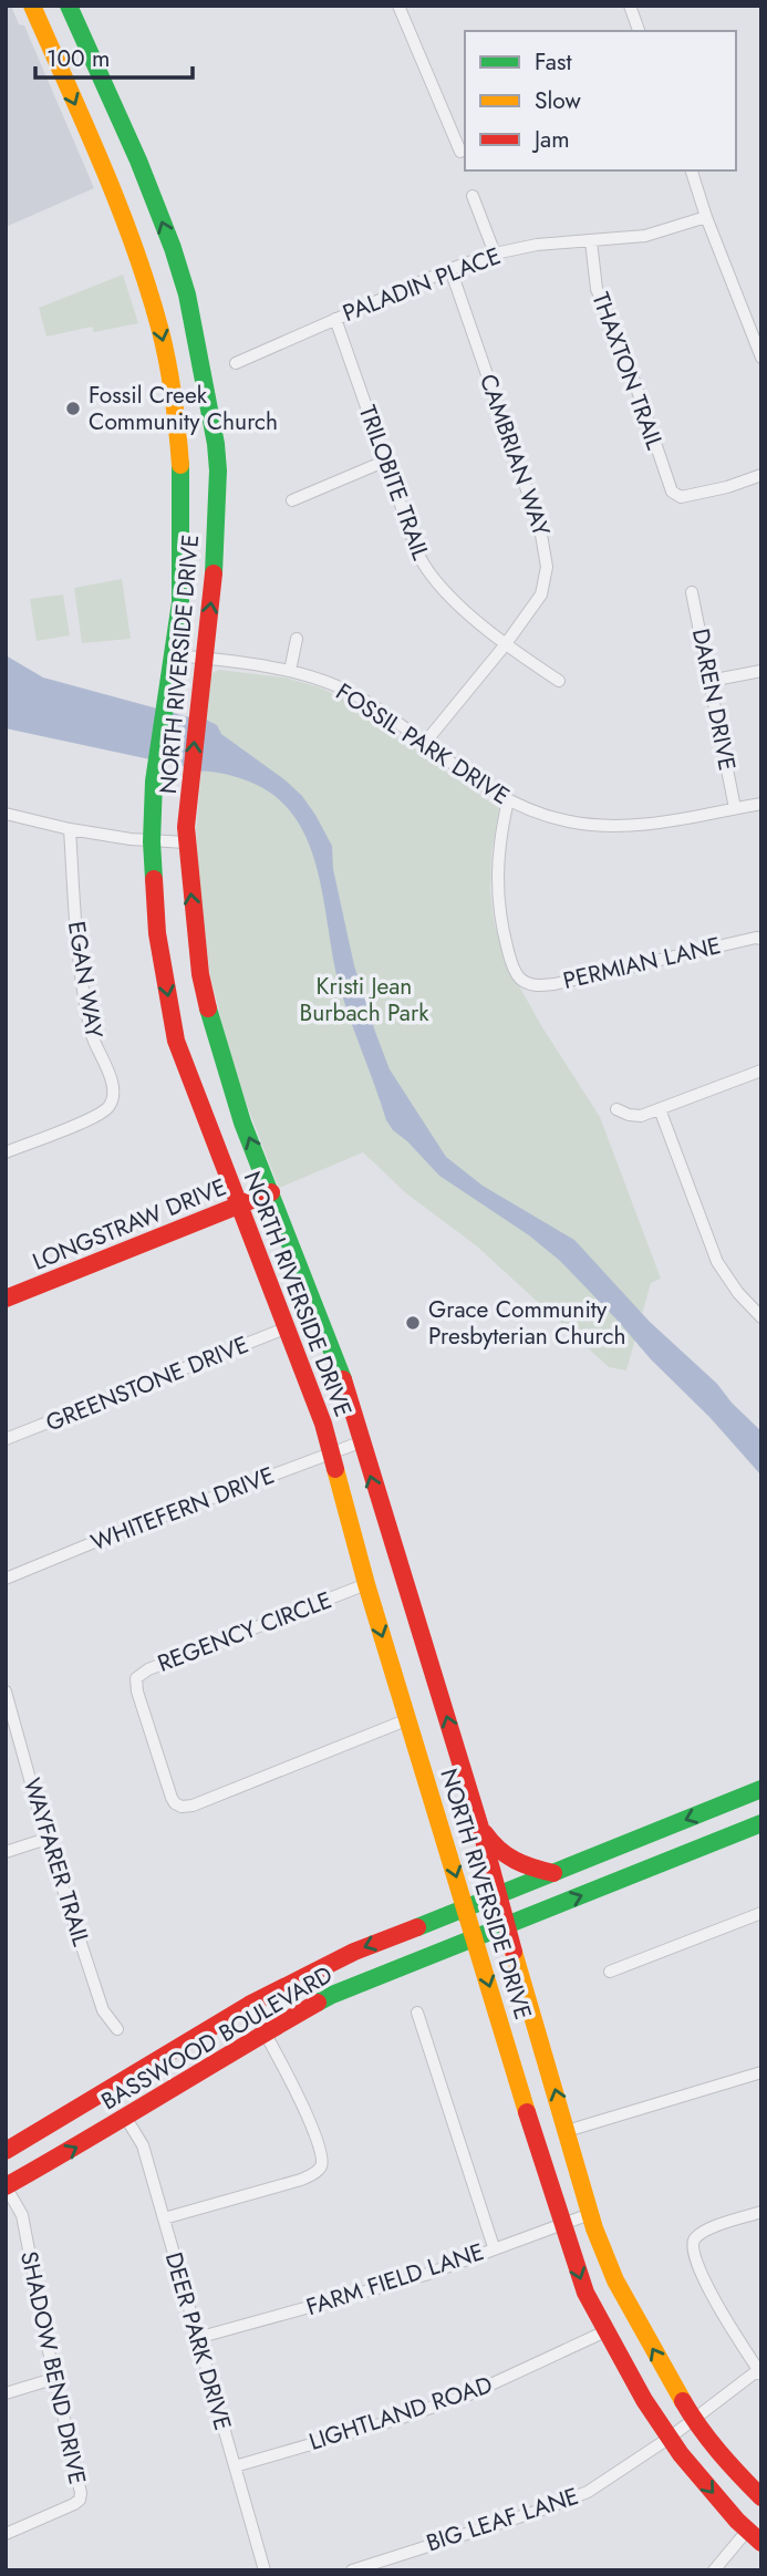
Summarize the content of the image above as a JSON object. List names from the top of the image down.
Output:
{
  "streets": {
    "main road": ["NORTH RIVERSIDE DRIVE", "LONGSTRAW DRIVE", "BASSWOOD BOULEVARD"],
    "street": [
      "PALADIN PLACE",
      "THAXTON TRAIL",
      "CAMBRIAN WAY",
      "TRILOBITE TRAIL",
      "DAREN DRIVE",
      "FOSSIL PARK DRIVE",
      "PERMIAN LANE",
      "EGAN WAY",
      "GREENSTONE DRIVE",
      "WHITEFERN DRIVE",
      "REGENCY CIRCLE",
      "WAYFARER TRAIL",
      "FARM FIELD LANE",
      "DEER PARK DRIVE",
      "SHADOW BEND DRIVE",
      "LIGHTLAND ROAD",
      "BIG LEAF LANE"
    ]
  },
  "crossings": [
    ["PALADIN PLACE", "THAXTON TRAIL"],
    ["PALADIN PLACE", "CAMBRIAN WAY"],
    ["PALADIN PLACE", "TRILOBITE TRAIL"],
    ["CAMBRIAN WAY", "TRILOBITE TRAIL"],
    ["CAMBRIAN WAY", "FOSSIL PARK DRIVE"],
    ["NORTH RIVERSIDE DRIVE", "FOSSIL PARK DRIVE"],
    ["NORTH RIVERSIDE DRIVE", "LONGSTRAW DRIVE"],
    ["NORTH RIVERSIDE DRIVE", "GREENSTONE DRIVE"],
    ["NORTH RIVERSIDE DRIVE", "WHITEFERN DRIVE"],
    ["NORTH RIVERSIDE DRIVE", "REGENCY CIRCLE"],
    ["NORTH RIVERSIDE DRIVE", "BASSWOOD BOULEVARD"],
    ["NORTH RIVERSIDE DRIVE", "FARM FIELD LANE"],
    ["NORTH RIVERSIDE DRIVE", "LIGHTLAND ROAD"],
    ["NORTH RIVERSIDE DRIVE", "BIG LEAF LANE"],
    ["DAREN DRIVE", "FOSSIL PARK DRIVE"],
    ["FOSSIL PARK DRIVE", "PERMIAN LANE"],
    ["BASSWOOD BOULEVARD", "DEER PARK DRIVE"],
    ["BASSWOOD BOULEVARD", "SHADOW BEND DRIVE"],
    ["FARM FIELD LANE", "DEER PARK DRIVE"],
    ["DEER PARK DRIVE", "LIGHTLAND ROAD"]
  ],
  "parks": ["Kristi Jean Burbach Park"],
  "places": ["Fossil Creek Community Church", "Grace Community Presbyterian Church"],
  "legend": ["Fast", "Slow", "Jam"],
  "scale_bar": "100 m"
}
